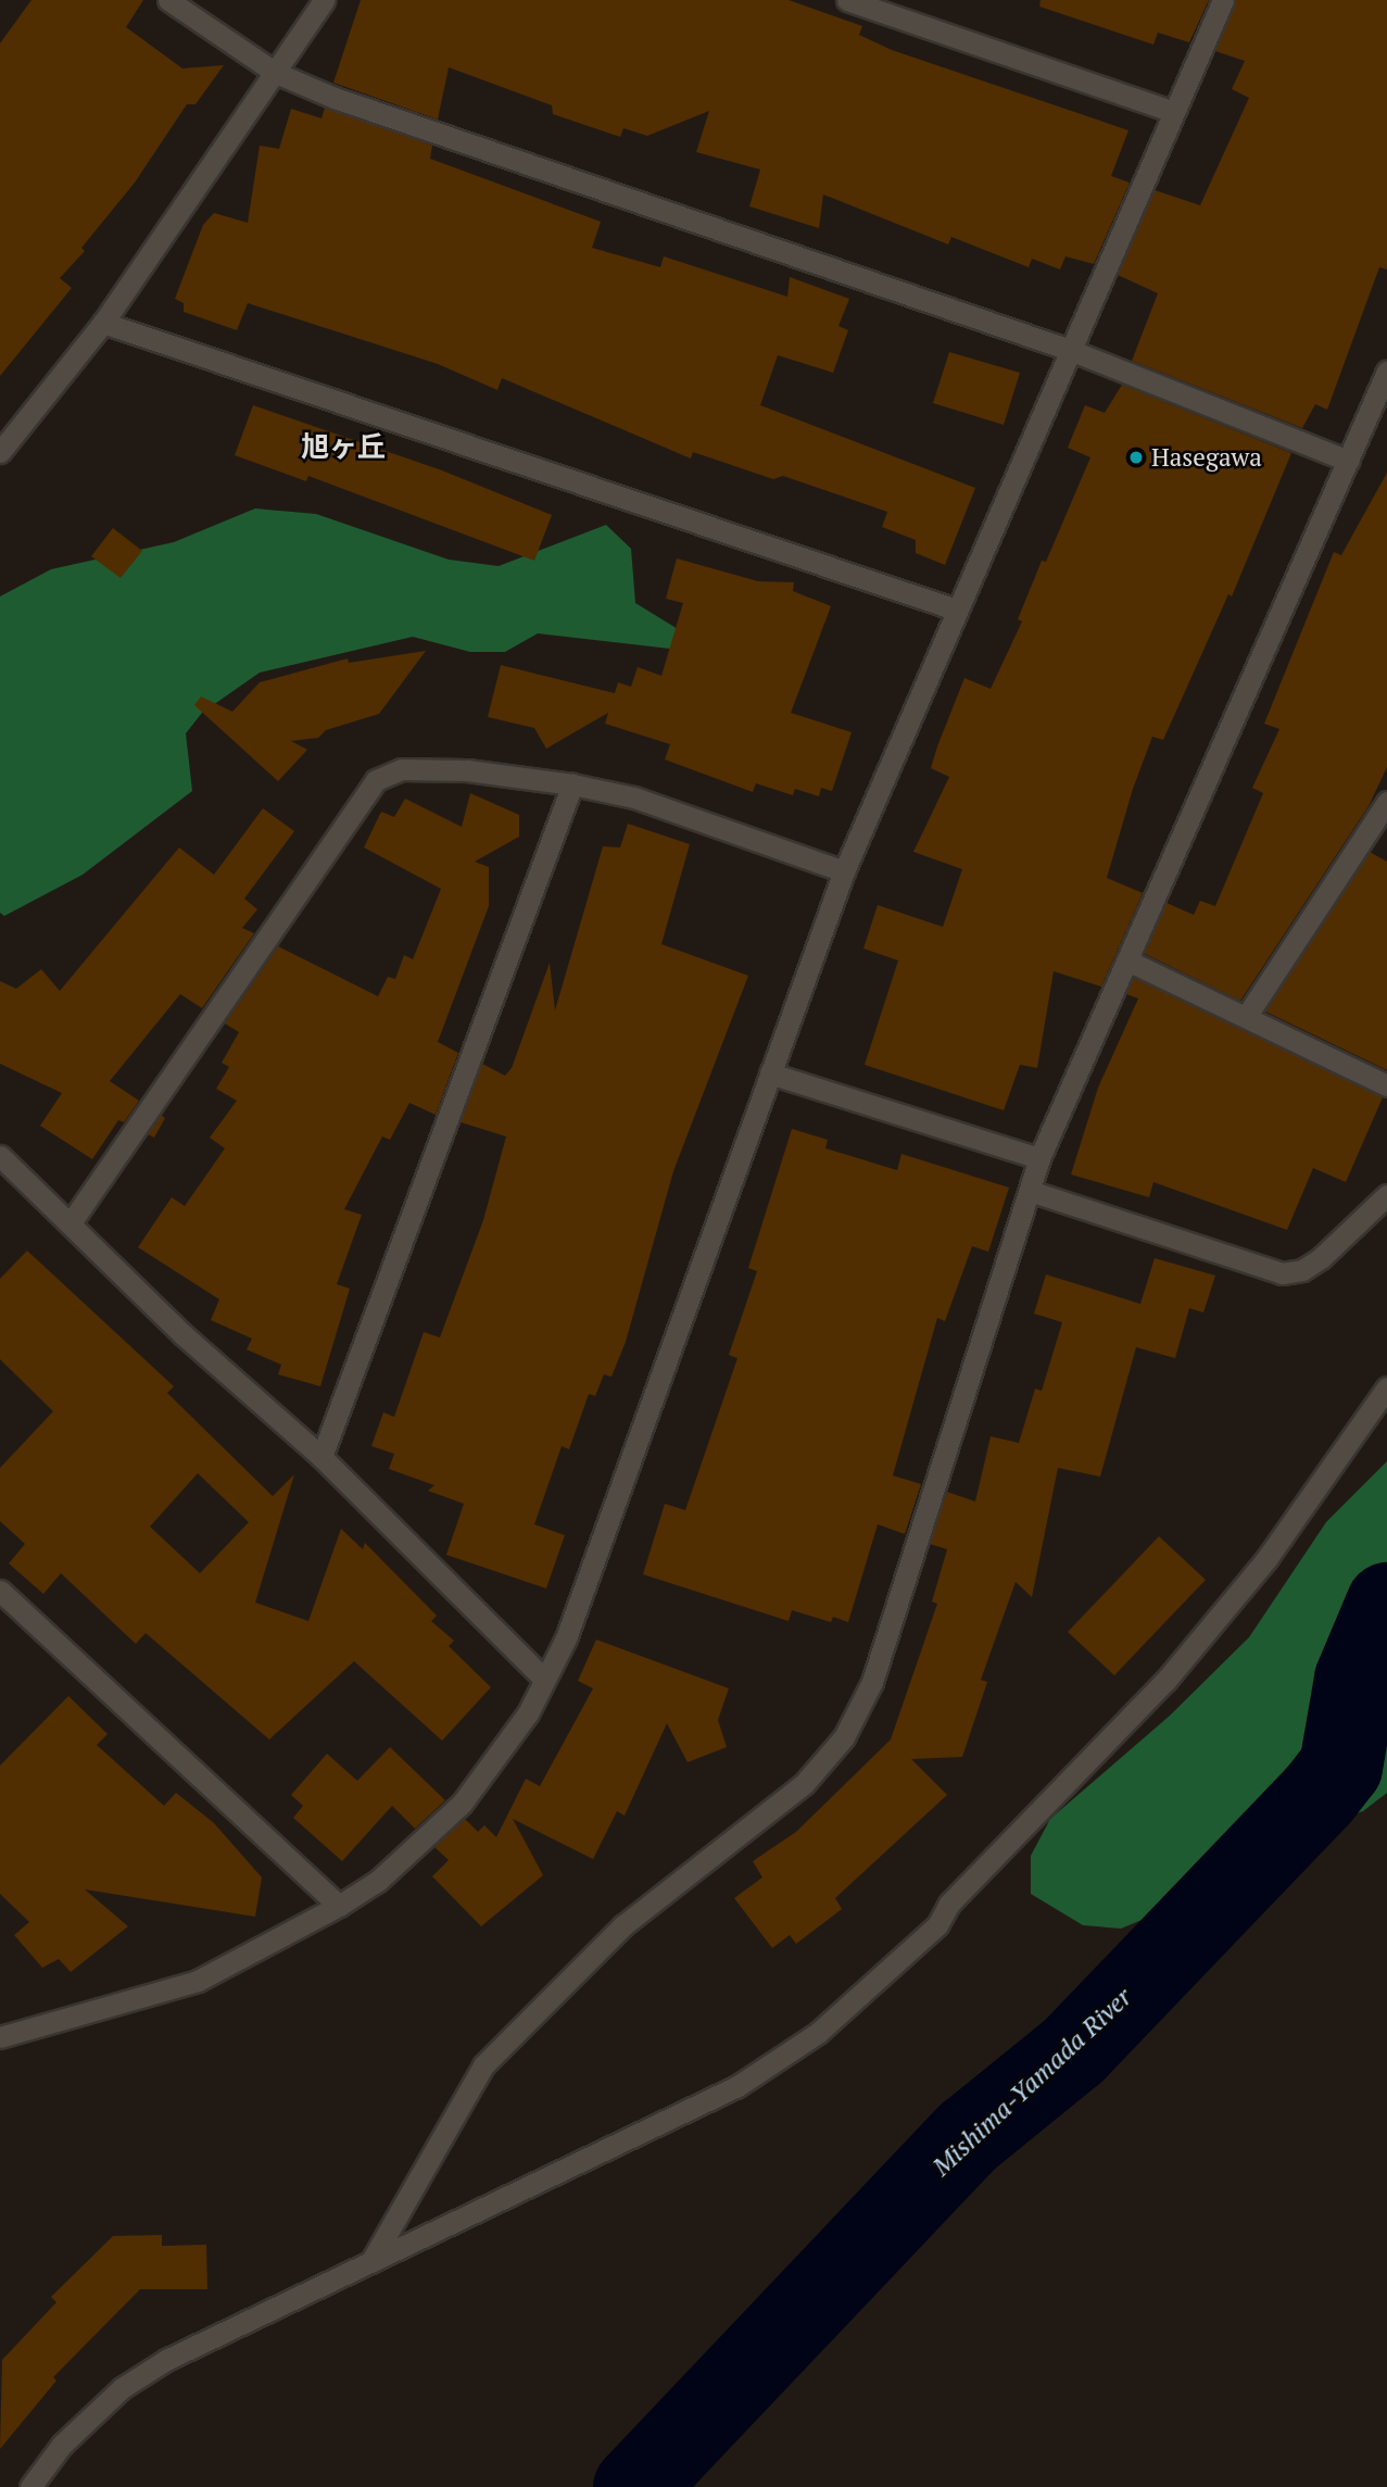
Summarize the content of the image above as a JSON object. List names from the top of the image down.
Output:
{
  "districts": ["旭ヶ丘"],
  "water": ["Mishima-Yamada River"],
  "places": ["Hasegawa"]
}
